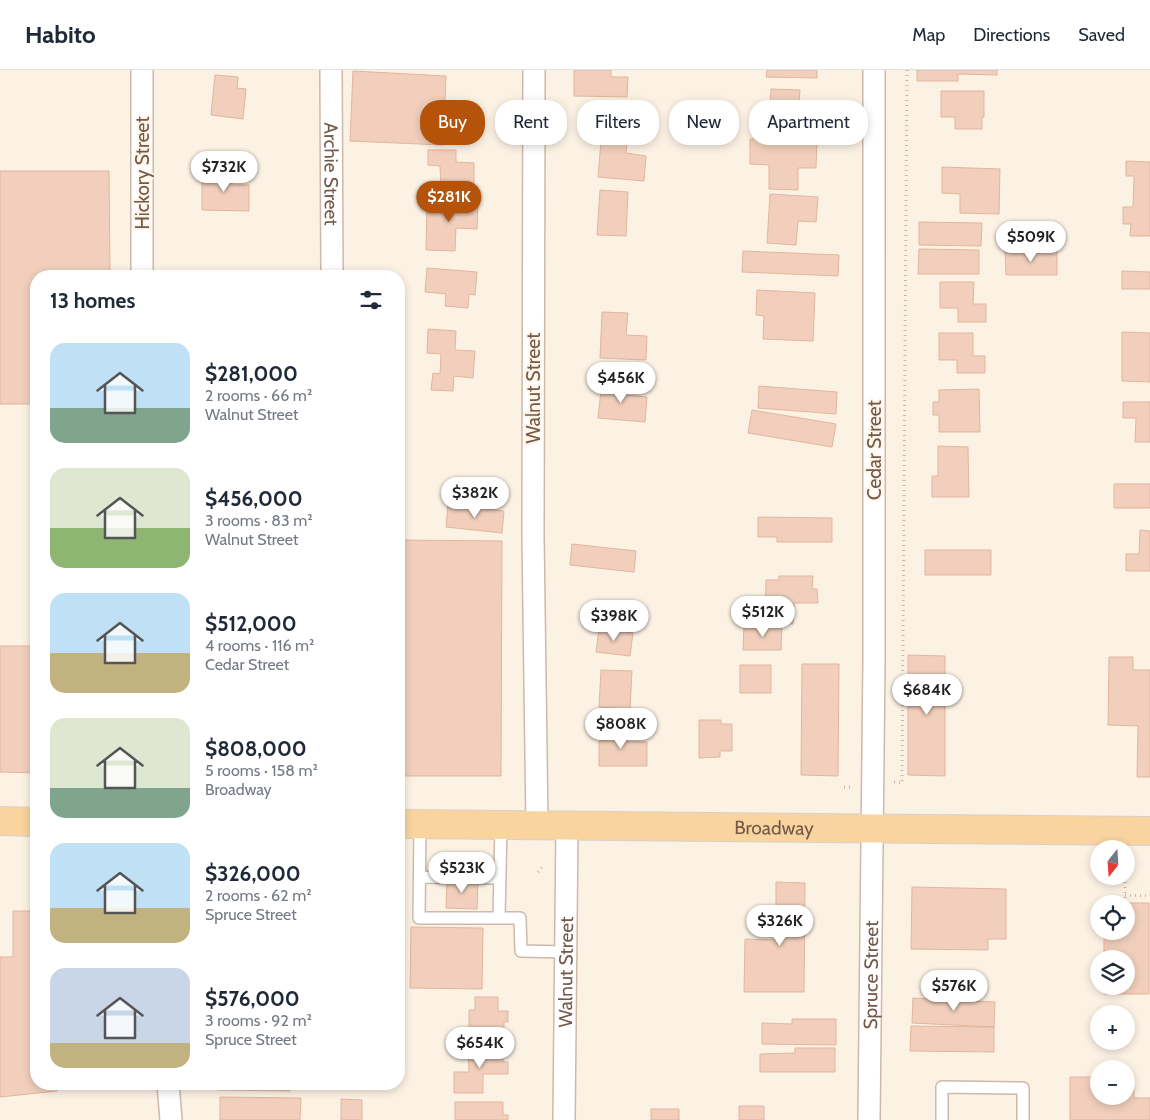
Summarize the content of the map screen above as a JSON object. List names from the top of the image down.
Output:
{
  "streets": {
    "main road": ["Broadway"],
    "street": [
      "Hickory Street",
      "Archie Street",
      "Walnut Street",
      "Cedar Street",
      "Spruce Street"
    ]
  },
  "crossings": [
    ["Walnut Street", "Broadway"],
    ["Cedar Street", "Broadway"],
    ["Cedar Street", "Spruce Street"],
    ["Broadway", "Spruce Street"]
  ],
  "north": "bottom",
  "page": {
    "header": "Habito",
    "nav": ["Map", "Directions", "Saved"],
    "chip": [
      "Buy",
      "Rent",
      "Filters",
      "New",
      "Apartment"
    ],
    "price": [
      "$732K",
      "$281K",
      "$509K",
      "$456K",
      "$382K",
      "$512K",
      "$398K",
      "$684K",
      "$808K",
      "$523K",
      "$326K",
      "$576K",
      "$654K"
    ],
    "heading": "13 homes",
    "list": [
      {
        "name": "$281,000",
        "note": "2 rooms · 66 m² · Walnut Street"
      },
      {
        "name": "$456,000",
        "note": "3 rooms · 83 m² · Walnut Street"
      },
      {
        "name": "$512,000",
        "note": "4 rooms · 116 m² · Cedar Street"
      },
      {
        "name": "$808,000",
        "note": "5 rooms · 158 m² · Broadway"
      },
      {
        "name": "$326,000",
        "note": "2 rooms · 62 m² · Spruce Street"
      },
      {
        "name": "$576,000",
        "note": "3 rooms · 92 m² · Spruce Street"
      }
    ],
    "map_buttons": ["+", "−"]
  }
}
